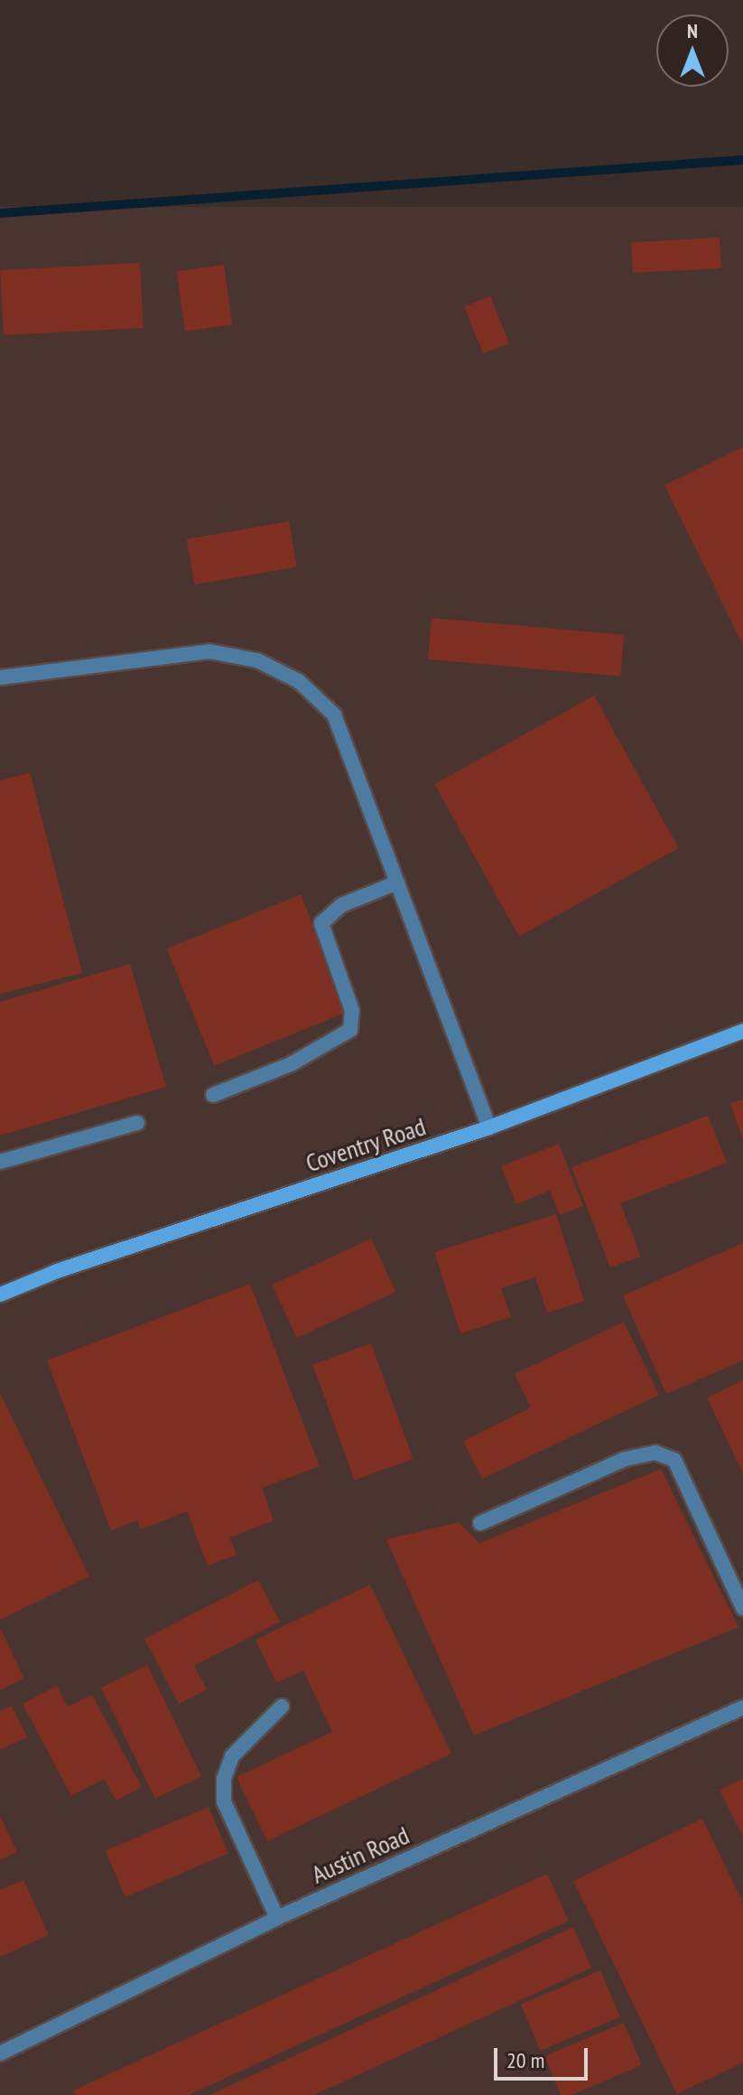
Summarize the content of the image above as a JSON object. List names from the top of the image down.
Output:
{
  "streets": {
    "street": ["Coventry Road", "Austin Road"]
  },
  "scale_bar": "20 m",
  "north": "top"
}
